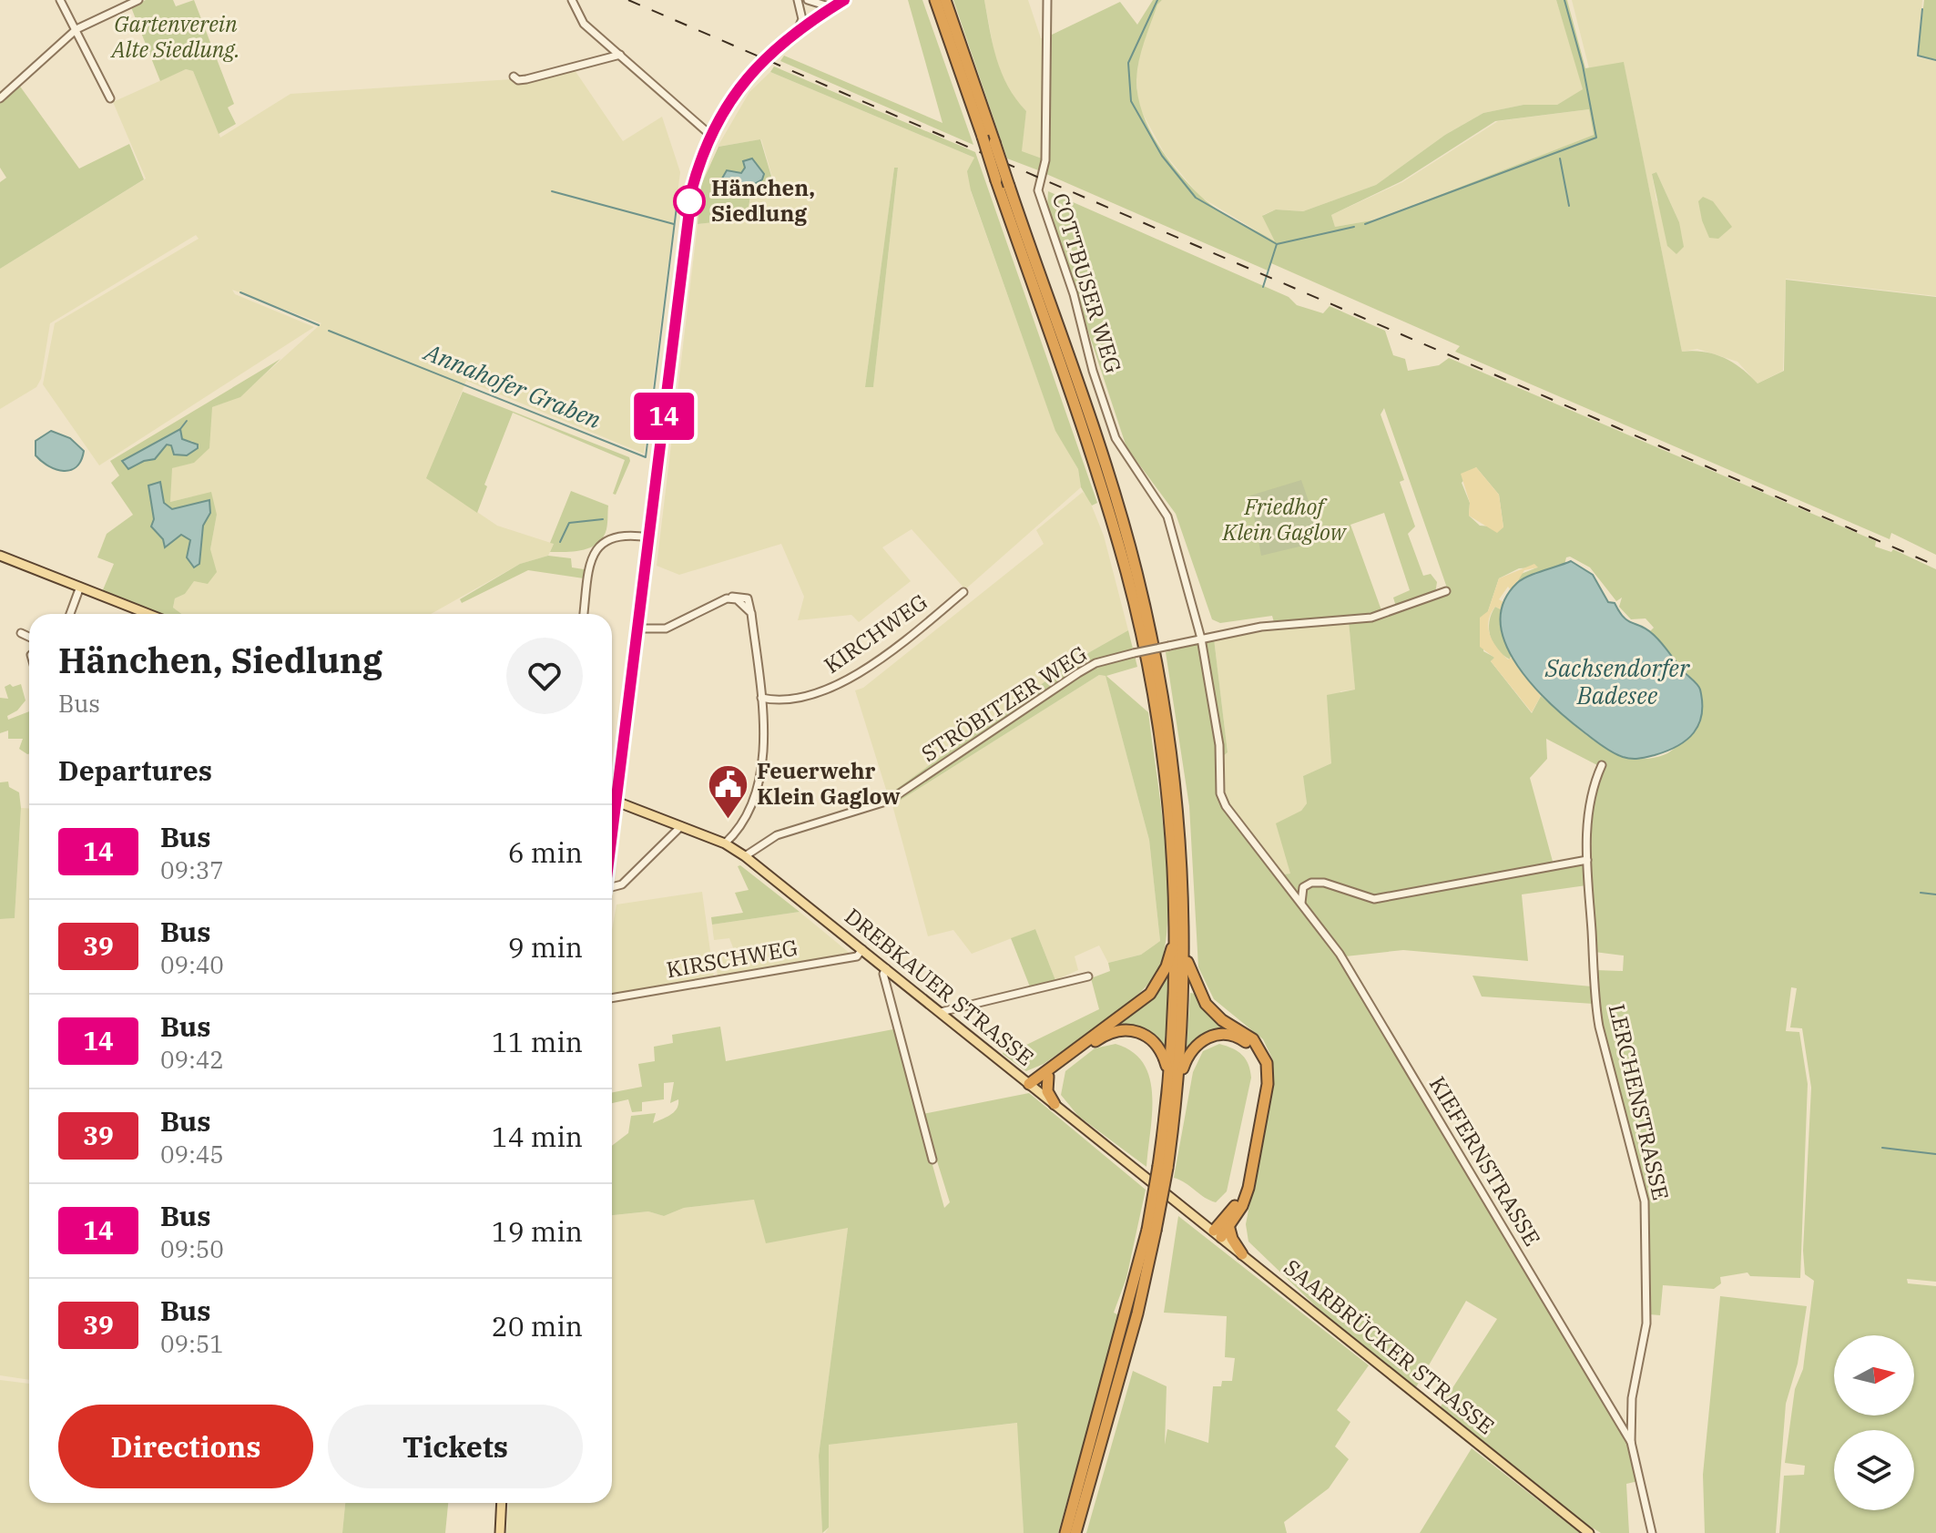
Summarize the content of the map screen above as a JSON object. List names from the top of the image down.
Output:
{
  "streets": {
    "main road": ["DREBKAUER STRASSE", "SAARBRÜCKER STRASSE"],
    "street": [
      "COTTBUSER WEG",
      "KIRCHWEG",
      "STRÖBITZER WEG",
      "KIRSCHWEG",
      "LERCHENSTRASSE",
      "KIEFERNSTRASSE"
    ]
  },
  "crossings": [
    ["COTTBUSER WEG", "KIEFERNSTRASSE"],
    ["STRÖBITZER WEG", "DREBKAUER STRASSE"],
    ["STRÖBITZER WEG", "KIEFERNSTRASSE"],
    ["KIRSCHWEG", "DREBKAUER STRASSE"],
    ["DREBKAUER STRASSE", "SAARBRÜCKER STRASSE"],
    ["LERCHENSTRASSE", "KIEFERNSTRASSE"]
  ],
  "water": ["Annahofer Graben", "Sachsendorfer Badesee"],
  "parks": ["Gartenverein Alte Siedlung.", "Friedhof Klein Gaglow"],
  "places": {
    "other": ["Hänchen, Siedlung"],
    "public building": ["Feuerwehr Klein Gaglow"]
  },
  "lines": ["bus line 14"],
  "north": "right",
  "page": {
    "on_map": "14",
    "heading": [
      ["Hänchen, Siedlung", "Bus"],
      "Departures"
    ],
    "list": [
      {
        "mark": "14",
        "name": "Bus",
        "note": "09:37",
        "value": "6 min"
      },
      {
        "mark": "39",
        "name": "Bus",
        "note": "09:40",
        "value": "9 min"
      },
      {
        "mark": "14",
        "name": "Bus",
        "note": "09:42",
        "value": "11 min"
      },
      {
        "mark": "39",
        "name": "Bus",
        "note": "09:45",
        "value": "14 min"
      },
      {
        "mark": "14",
        "name": "Bus",
        "note": "09:50",
        "value": "19 min"
      },
      {
        "mark": "39",
        "name": "Bus",
        "note": "09:51",
        "value": "20 min"
      }
    ],
    "buttons": ["Directions", "Tickets"]
  }
}
